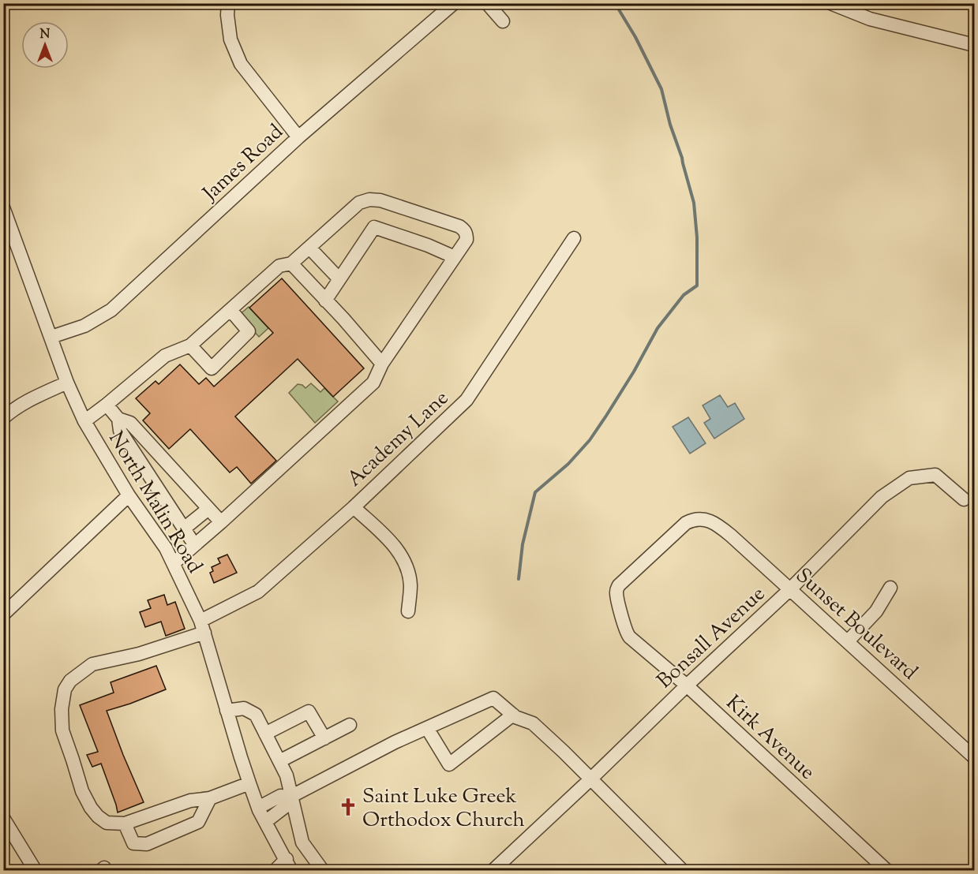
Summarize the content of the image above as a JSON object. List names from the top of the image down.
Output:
{
  "streets": {
    "street": [
      "James Road",
      "Academy Lane",
      "North Malin Road",
      "Sunset Boulevard",
      "Bonsall Avenue",
      "Kirk Avenue"
    ]
  },
  "crossings": [
    ["James Road", "North Malin Road"],
    ["Academy Lane", "North Malin Road"],
    ["Sunset Boulevard", "Bonsall Avenue"],
    ["Sunset Boulevard", "Kirk Avenue"],
    ["Bonsall Avenue", "Kirk Avenue"]
  ],
  "places": {
    "church": ["Saint Luke Greek Orthodox Church"]
  },
  "north": "top"
}
